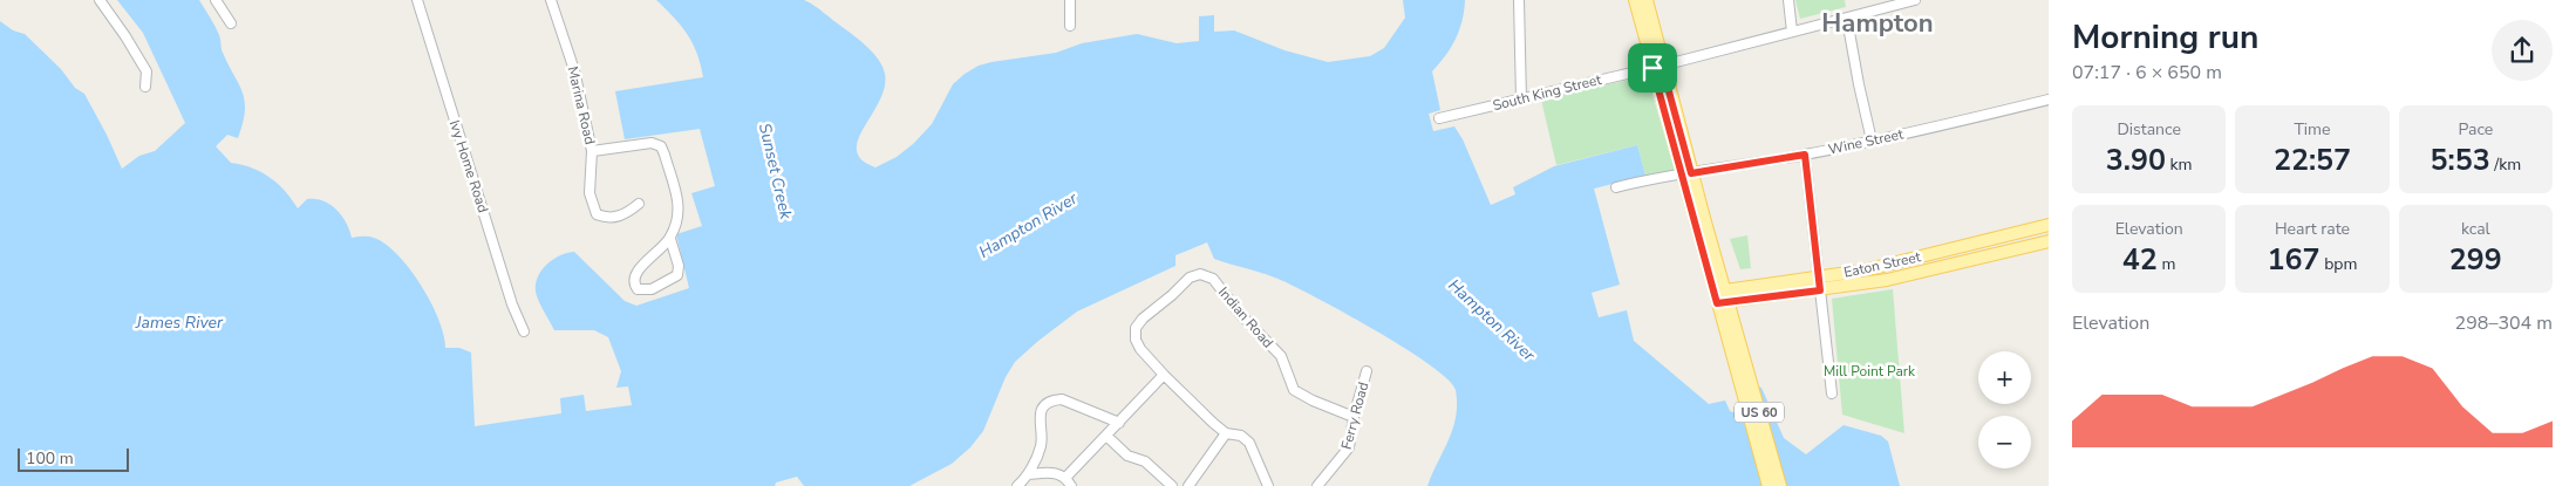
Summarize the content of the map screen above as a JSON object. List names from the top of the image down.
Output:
{
  "streets": {
    "main road": ["Eaton Street", "US 60"],
    "street": [
      "South King Street",
      "Marina Road",
      "Wine Street",
      "Ivy Home Road",
      "Indian Road",
      "Ferry Road"
    ]
  },
  "crossings": [
    ["South King Street", "US 60"],
    ["Wine Street", "US 60"],
    ["Eaton Street", "US 60"],
    ["Indian Road", "Ferry Road"]
  ],
  "districts": ["Hampton"],
  "water": ["Sunset Creek", "Hampton River", "James River"],
  "parks": ["Mill Point Park"],
  "scale_bar": "100 m",
  "page": {
    "heading": ["Morning run", "07:17 · 6 × 650 m"],
    "stats": [
      ["Distance", "3.90 km"],
      ["Time", "22:57"],
      ["Pace", "5:53 /km"],
      ["Elevation", "42 m"],
      ["Heart rate", "167 bpm"],
      ["kcal", "299"]
    ],
    "chart": ["Elevation", "298–304 m"],
    "map_buttons": ["+", "−"],
    "scale": "100 m"
  }
}
